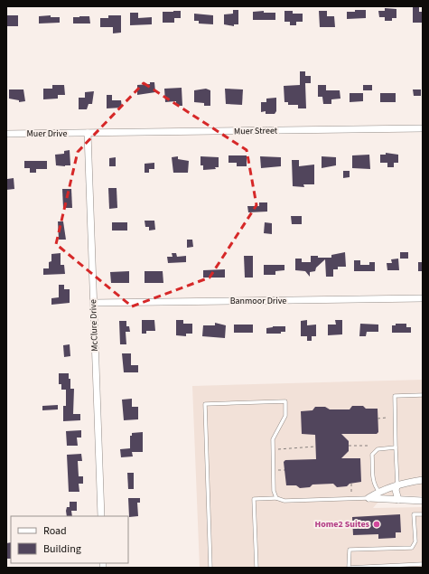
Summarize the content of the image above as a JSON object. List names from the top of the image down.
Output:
{
  "streets": {
    "street": [
      "Muer Street",
      "Muer Drive",
      "Banmoor Drive",
      "McClure Drive"
    ]
  },
  "crossings": [
    ["Muer Street", "Muer Drive"],
    ["Muer Street", "McClure Drive"],
    ["Muer Drive", "McClure Drive"],
    ["Banmoor Drive", "McClure Drive"]
  ],
  "places": ["Home2 Suites"],
  "legend": ["Road", "Building"]
}
